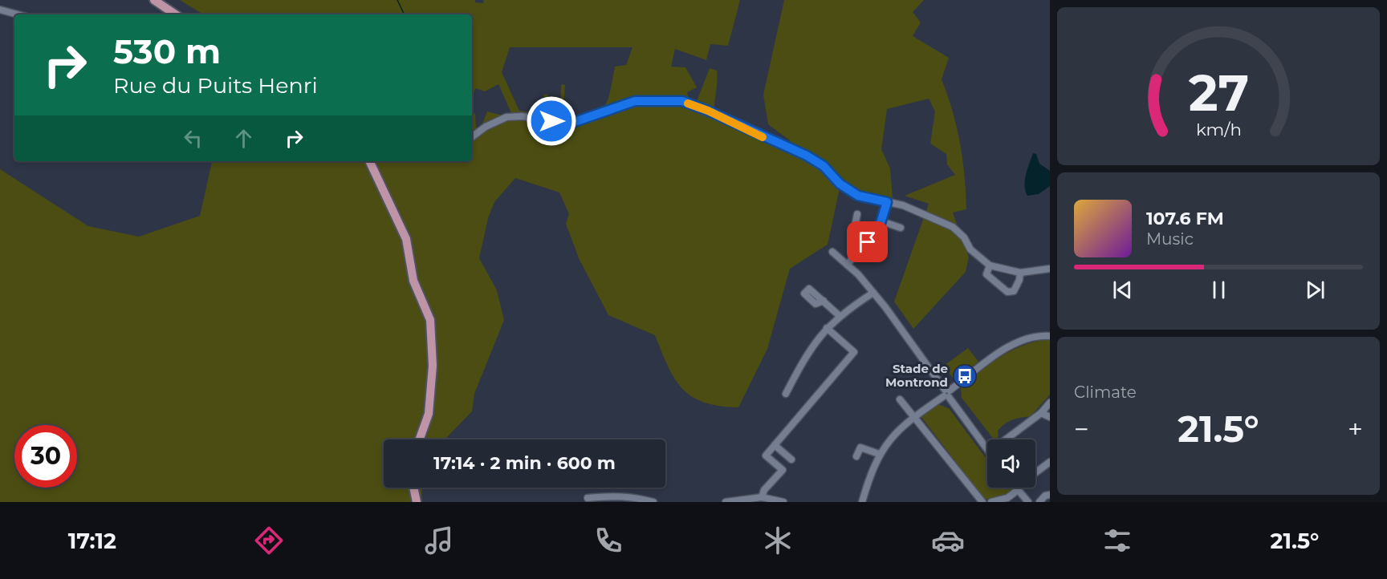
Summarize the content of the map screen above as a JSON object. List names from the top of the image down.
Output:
{
  "places": {
    "bus stop": ["Stade de Montrond"]
  },
  "page": {
    "turn": ["530 m", "Rue du Puits Henri"],
    "song": ["107.6 FM", "Music"],
    "tile": "Climate",
    "heat": ["−", "21.5°", "+"],
    "limit": "30",
    "trip": "17:14 · 2 min · 600 m",
    "tabs": ["17:12", "21.5°"],
    "gauge": ["27", "km/h"]
  }
}
